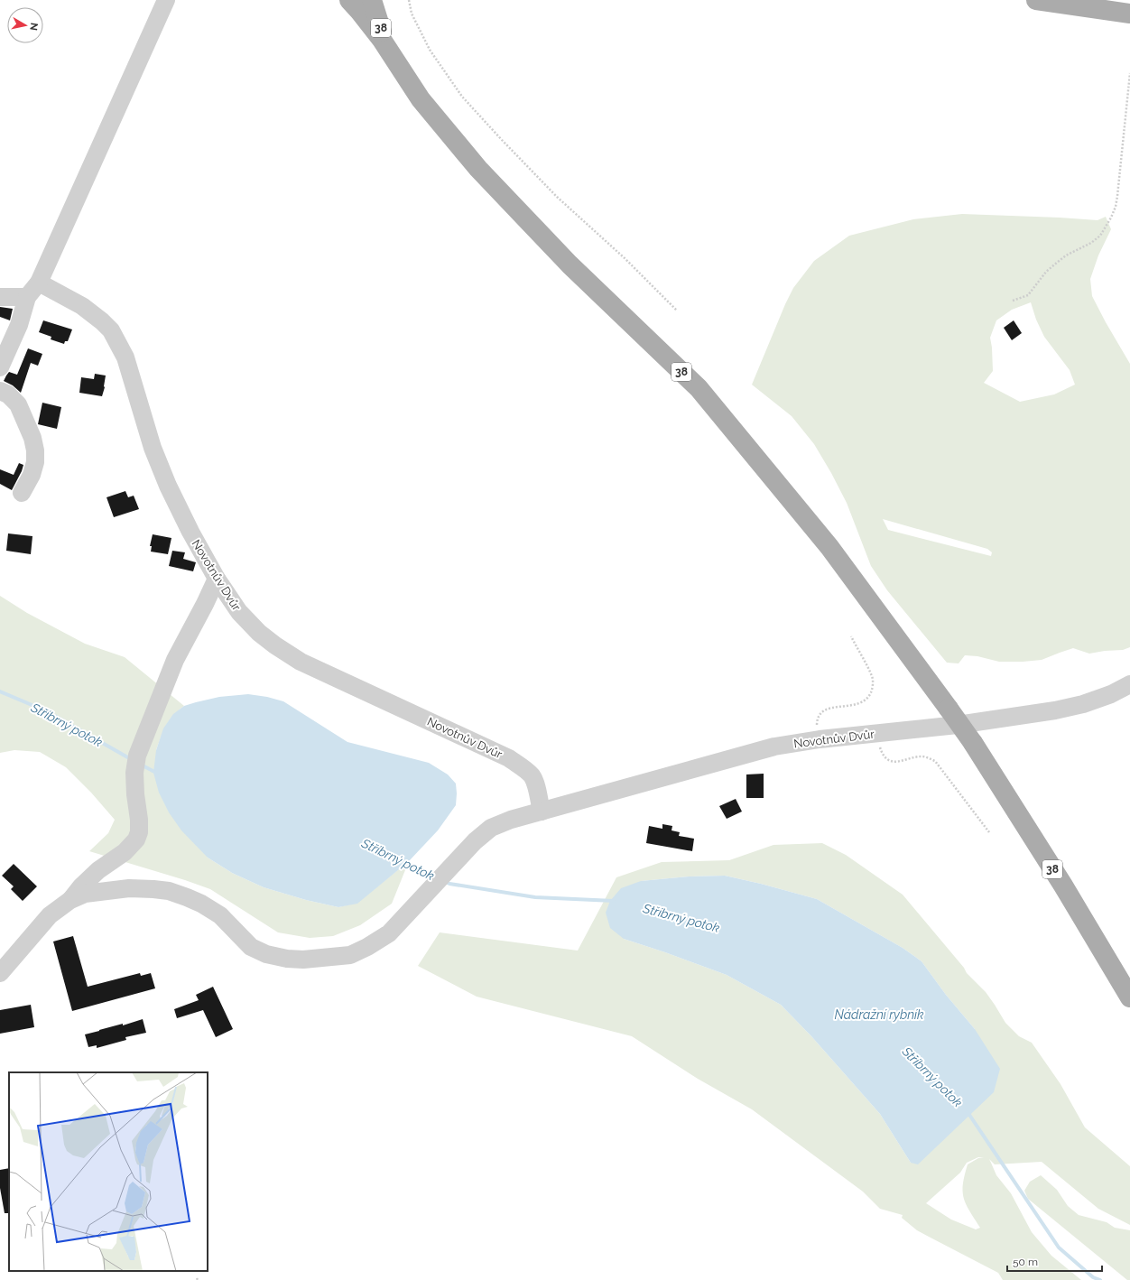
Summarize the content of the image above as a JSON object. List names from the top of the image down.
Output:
{
  "streets": {
    "main road": ["38"],
    "street": ["Novotnův Dvůr"]
  },
  "water": ["Stříbrný potok", "Nádražní rybník"],
  "scale_bar": "50 m",
  "north": "right"
}
